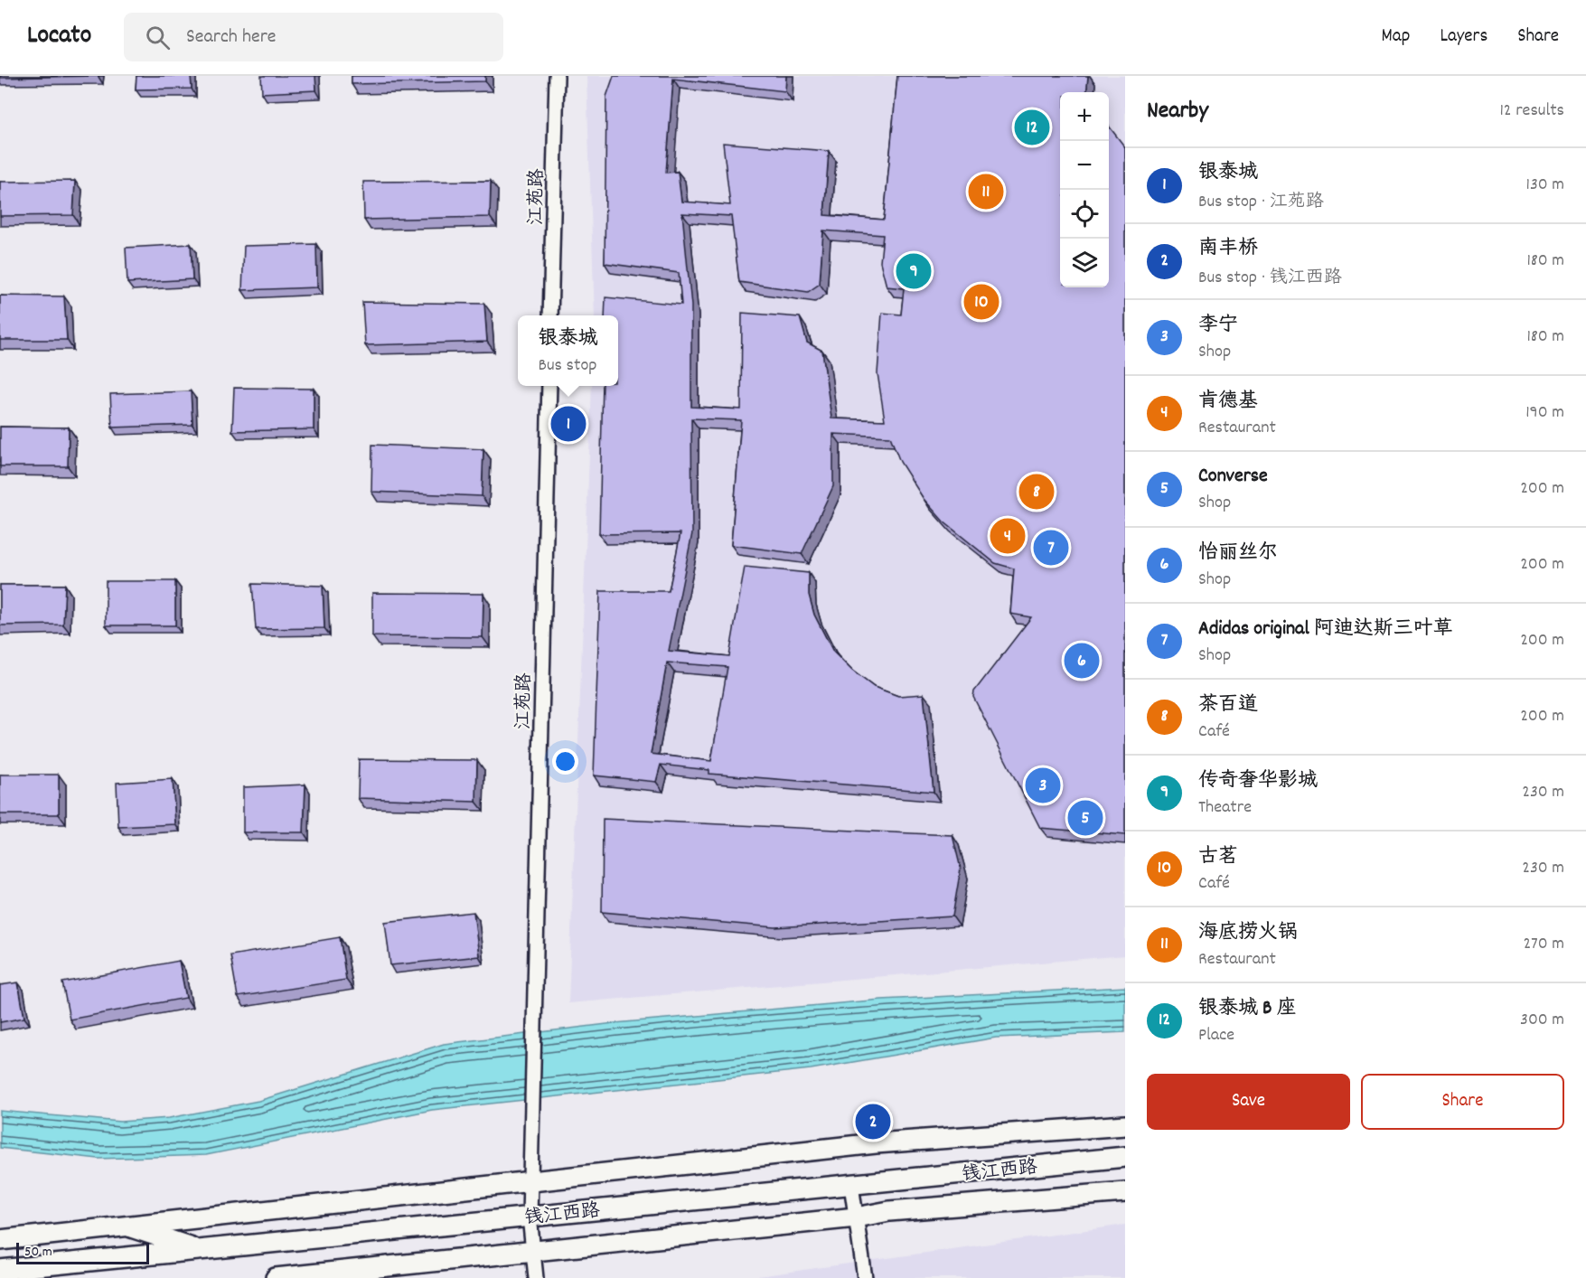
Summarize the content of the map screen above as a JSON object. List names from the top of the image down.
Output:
{
  "streets": {
    "main road": ["钱江西路"],
    "street": ["江苑路"]
  },
  "crossings": [
    ["江苑路", "钱江西路"]
  ],
  "scale_bar": "50 m",
  "page": {
    "header": "Locato",
    "search": "Search here",
    "nav": ["Map", "Layers", "Share"],
    "heading": ["Nearby", "12 results"],
    "map_buttons": ["+", "−"],
    "pins": [
      "12",
      "11",
      "9",
      "10",
      "1",
      "8",
      "4",
      "7",
      "6",
      "3",
      "5",
      "2"
    ],
    "list": [
      {
        "mark": "1",
        "name": "银泰城",
        "note": "Bus stop · 江苑路",
        "value": "130 m"
      },
      {
        "mark": "2",
        "name": "南丰桥",
        "note": "Bus stop · 钱江西路",
        "value": "180 m"
      },
      {
        "mark": "3",
        "name": "李宁",
        "note": "Shop",
        "value": "180 m"
      },
      {
        "mark": "4",
        "name": "肯德基",
        "note": "Restaurant",
        "value": "190 m"
      },
      {
        "mark": "5",
        "name": "Converse",
        "note": "Shop",
        "value": "200 m"
      },
      {
        "mark": "6",
        "name": "怡丽丝尔",
        "note": "Shop",
        "value": "200 m"
      },
      {
        "mark": "7",
        "name": "Adidas original 阿迪达斯三叶草",
        "note": "Shop",
        "value": "200 m"
      },
      {
        "mark": "8",
        "name": "茶百道",
        "note": "Café",
        "value": "200 m"
      },
      {
        "mark": "9",
        "name": "传奇奢华影城",
        "note": "Theatre",
        "value": "230 m"
      },
      {
        "mark": "10",
        "name": "古茗",
        "note": "Café",
        "value": "230 m"
      },
      {
        "mark": "11",
        "name": "海底捞火锅",
        "note": "Restaurant",
        "value": "270 m"
      },
      {
        "mark": "12",
        "name": "银泰城 B 座",
        "note": "Place",
        "value": "300 m"
      }
    ],
    "popup": ["银泰城", "Bus stop"],
    "buttons": ["Save", "Share"],
    "scale": "50 m"
  }
}
